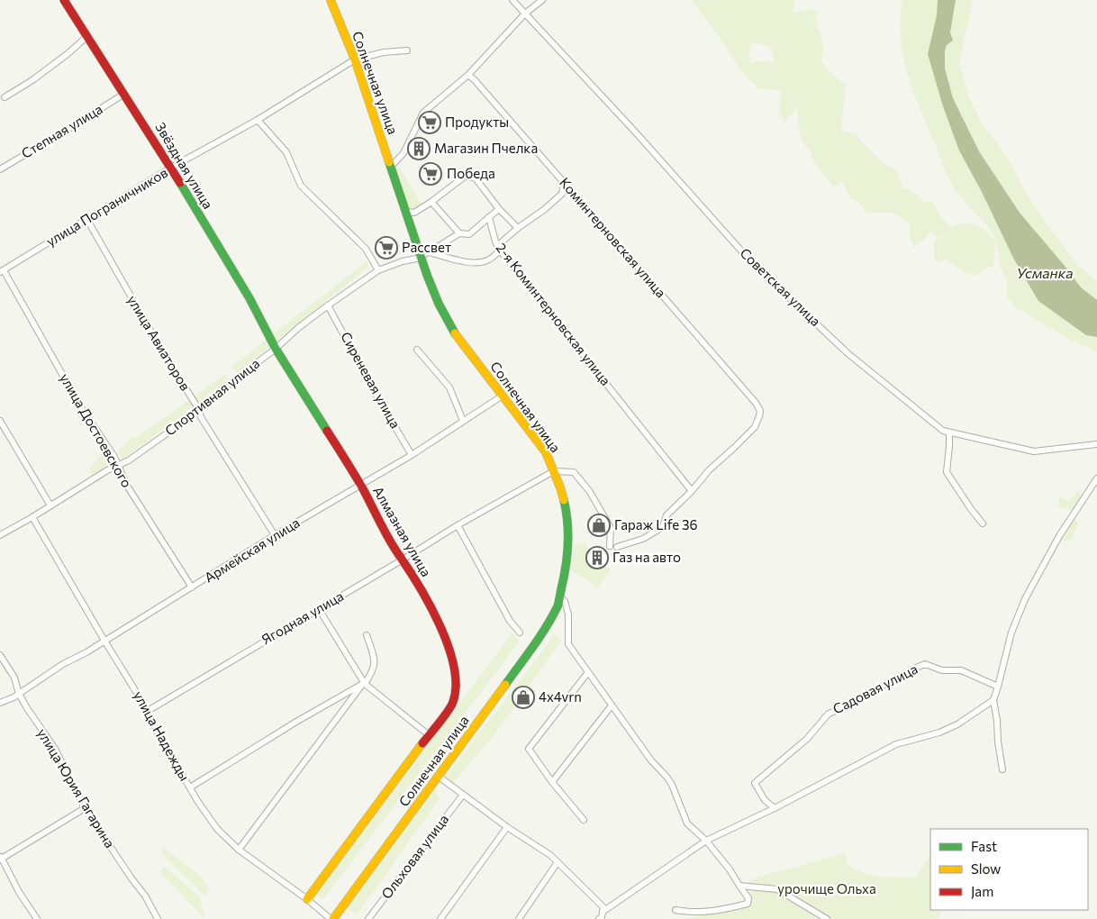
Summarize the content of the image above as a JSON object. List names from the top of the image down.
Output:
{
  "streets": {
    "street": [
      "Солнечная улица",
      "Степная улица",
      "Звёздная улица",
      "улица Пограничников",
      "Коминтерновская улица",
      "Советская улица",
      "2-я Коминтерновская улица",
      "улица Авиаторов",
      "Сиреневая улица",
      "Спортивная улица",
      "улица Достоевского",
      "Алмазная улица",
      "Армейская улица",
      "Ягодная улица",
      "Садовая улица",
      "улица Надежды",
      "улица Юрия Гагарина",
      "Ольховая улица"
    ]
  },
  "crossings": [
    ["Солнечная улица", "улица Пограничников"],
    ["Солнечная улица", "Спортивная улица"],
    ["Солнечная улица", "Армейская улица"],
    ["Солнечная улица", "Ягодная улица"],
    ["Солнечная улица", "улица Надежды"],
    ["Степная улица", "Звёздная улица"],
    ["Звёздная улица", "улица Пограничников"],
    ["Звёздная улица", "Спортивная улица"],
    ["Звёздная улица", "Алмазная улица"],
    ["улица Пограничников", "улица Авиаторов"],
    ["улица Пограничников", "улица Достоевского"],
    ["Коминтерновская улица", "2-я Коминтерновская улица"],
    ["улица Авиаторов", "Спортивная улица"],
    ["улица Авиаторов", "Армейская улица"],
    ["Сиреневая улица", "Спортивная улица"],
    ["Сиреневая улица", "Армейская улица"],
    ["Спортивная улица", "улица Достоевского"],
    ["Спортивная улица", "Алмазная улица"],
    ["Спортивная улица", "улица Надежды"],
    ["улица Достоевского", "Армейская улица"],
    ["Алмазная улица", "Армейская улица"],
    ["Алмазная улица", "Ягодная улица"],
    ["Алмазная улица", "улица Надежды"],
    ["Армейская улица", "улица Надежды"],
    ["Армейская улица", "улица Юрия Гагарина"],
    ["Ягодная улица", "улица Надежды"]
  ],
  "water": ["Усманка"],
  "parks": ["урочище Ольха"],
  "places": {
    "supermarket": ["Продукты", "Победа", "Рассвет"],
    "building": ["Магазин Пчелка", "Газ на авто"],
    "shop": ["Гараж Life 36", "4x4vrn"]
  },
  "legend": ["Fast", "Slow", "Jam"]
}
